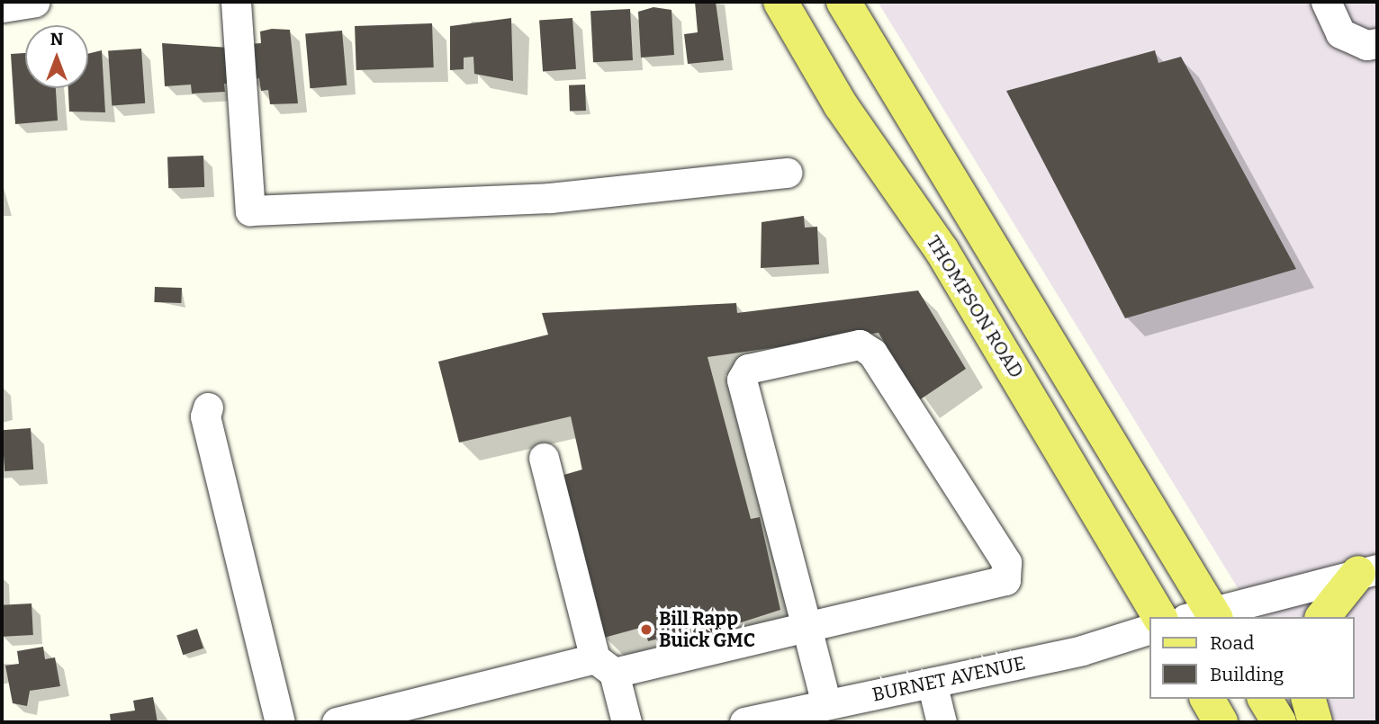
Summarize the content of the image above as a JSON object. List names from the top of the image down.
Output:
{
  "streets": {
    "main road": ["THOMPSON ROAD"],
    "street": ["BURNET AVENUE"]
  },
  "places": ["Bill Rapp Buick GMC"],
  "legend": ["Road", "Building"],
  "north": "top"
}
